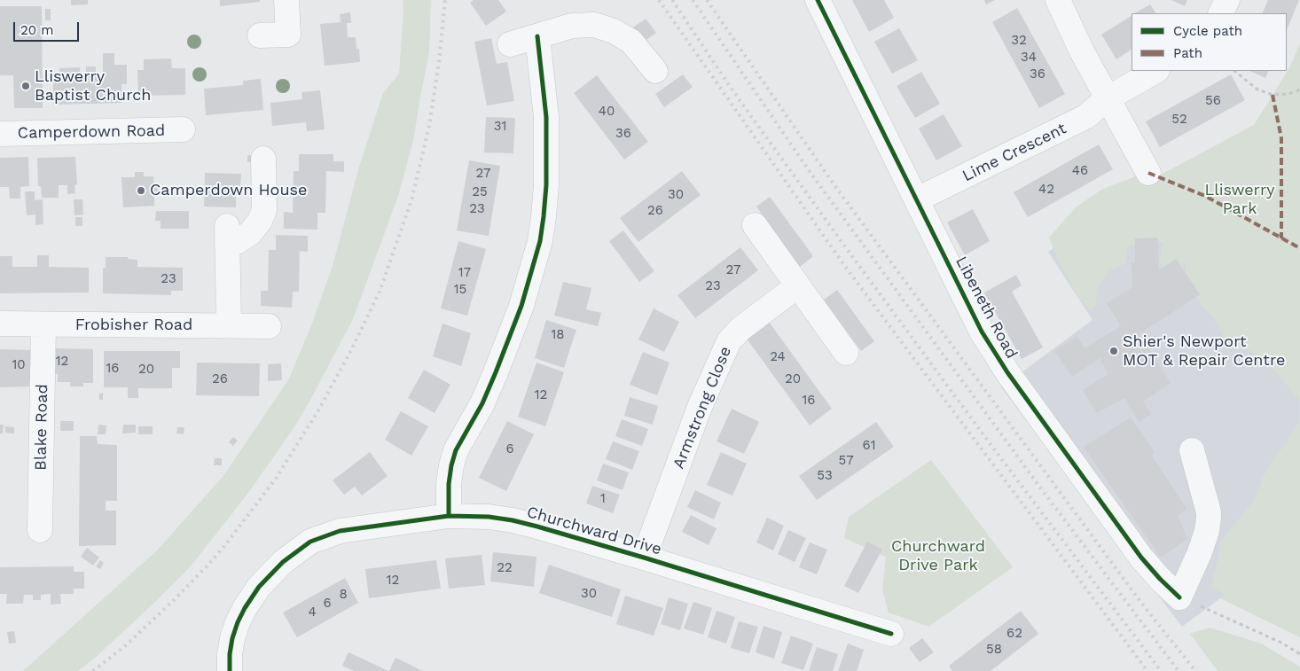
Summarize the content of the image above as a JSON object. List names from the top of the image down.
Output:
{
  "streets": {
    "street": [
      "Camperdown Road",
      "Lime Crescent",
      "Libeneth Road",
      "Frobisher Road",
      "Armstrong Close",
      "Blake Road",
      "Churchward Drive"
    ]
  },
  "crossings": [
    ["Lime Crescent", "Libeneth Road"],
    ["Frobisher Road", "Blake Road"],
    ["Armstrong Close", "Churchward Drive"]
  ],
  "parks": ["Lliswerry Park", "Churchward Drive Park"],
  "places": ["Lliswerry Baptist Church", "Camperdown House", "Shier's Newport MOT & Repair Centre"],
  "house_numbers": [
    "32",
    "34",
    "36",
    "56",
    "40",
    "52",
    "31",
    "36",
    "46",
    "27",
    "42",
    "25",
    "30",
    "23",
    "26",
    "27",
    "17",
    "23",
    "23",
    "15",
    "18",
    "24",
    "12",
    "10",
    "16",
    "20",
    "26",
    "20",
    "12",
    "16",
    "61",
    "6",
    "57",
    "53",
    "1",
    "22",
    "12",
    "30",
    "8",
    "6",
    "4",
    "62",
    "58"
  ],
  "legend": ["Cycle path", "Path"],
  "scale_bar": "20 m"
}
